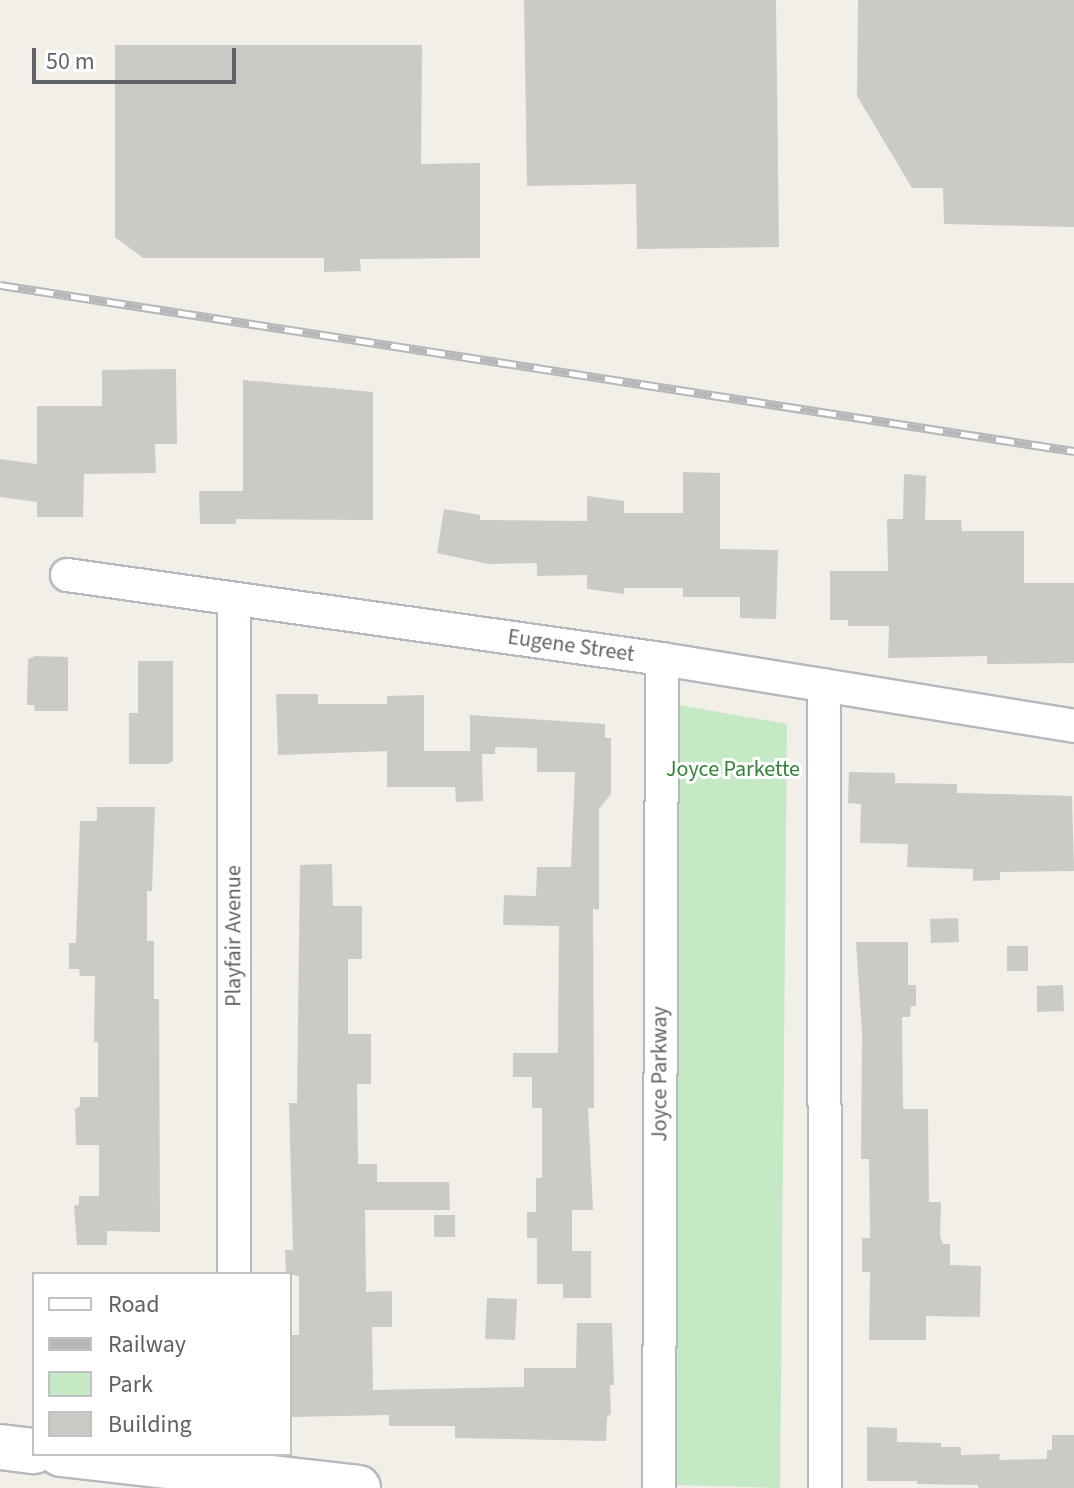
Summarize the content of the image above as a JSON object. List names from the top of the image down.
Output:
{
  "streets": {
    "street": ["Eugene Street", "Playfair Avenue", "Joyce Parkway"]
  },
  "crossings": [
    ["Eugene Street", "Playfair Avenue"],
    ["Eugene Street", "Joyce Parkway"]
  ],
  "parks": ["Joyce Parkette"],
  "legend": [
    "Road",
    "Railway",
    "Park",
    "Building"
  ],
  "scale_bar": "50 m"
}
